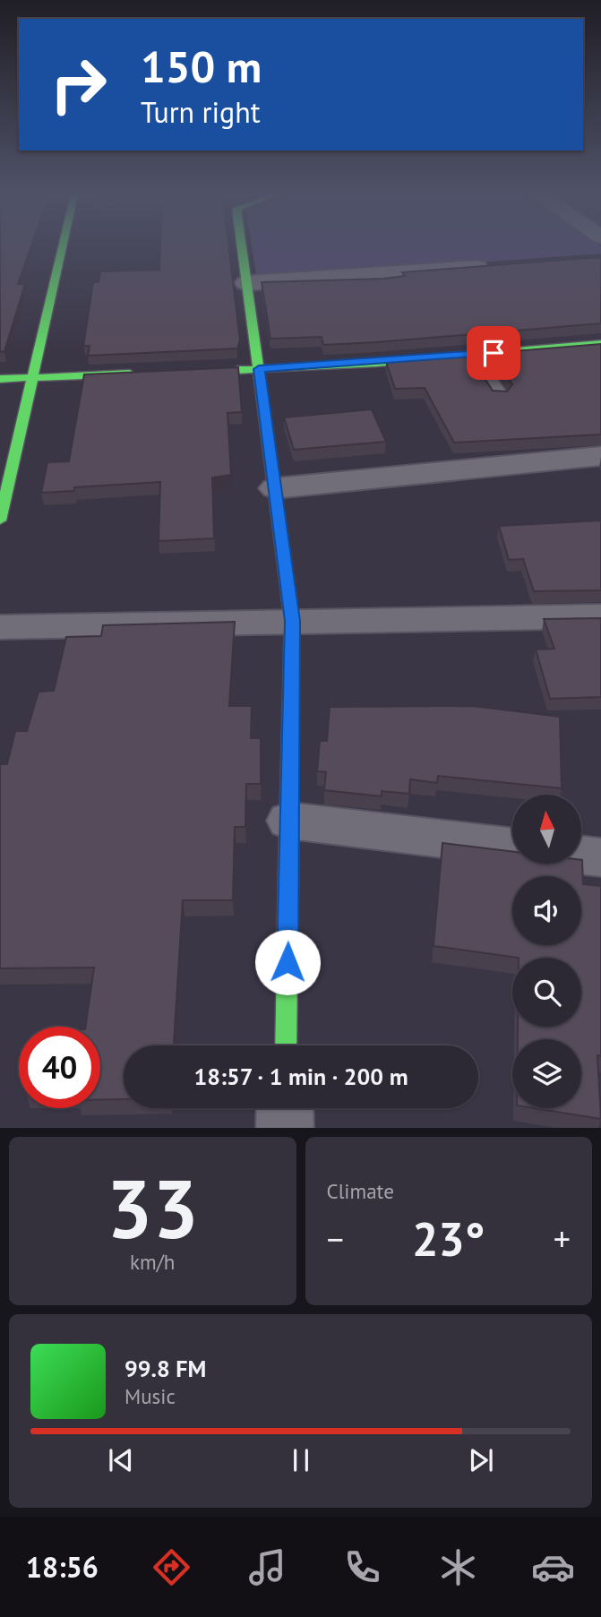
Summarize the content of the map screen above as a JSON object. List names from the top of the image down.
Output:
{
  "north": "top",
  "page": {
    "turn": ["150 m", "Turn right"],
    "limit": "40",
    "trip": "18:57 · 1 min · 200 m",
    "tile": [
      ["33", "km/h"],
      "Climate"
    ],
    "heat": ["−", "23°", "+"],
    "song": ["99.8 FM", "Music"],
    "tabs": "18:56"
  }
}
